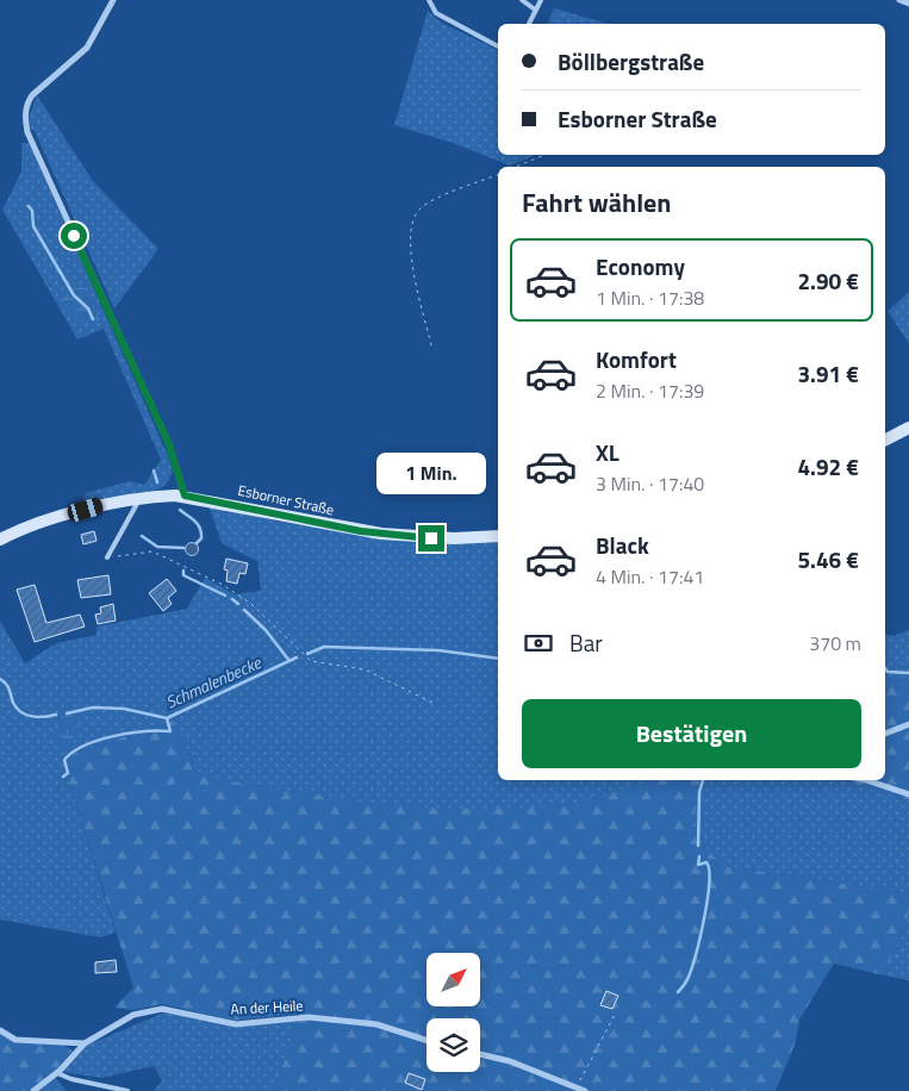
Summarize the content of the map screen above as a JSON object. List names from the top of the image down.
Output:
{
  "streets": {
    "main road": ["Esborner Straße"],
    "street": ["An der Heile"]
  },
  "water": ["Schmalenbecke"],
  "north": "top right",
  "page": {
    "banner": ["Böllbergstraße", "Esborner Straße"],
    "heading": "Fahrt wählen",
    "list": [
      {
        "name": "Economy",
        "note": "1 Min. · 17:38",
        "value": "2.90 €"
      },
      {
        "name": "Komfort",
        "note": "2 Min. · 17:39",
        "value": "3.91 €"
      },
      {
        "name": "XL",
        "note": "3 Min. · 17:40",
        "value": "4.92 €"
      },
      {
        "name": "Black",
        "note": "4 Min. · 17:41",
        "value": "5.46 €"
      }
    ],
    "bubble": "1 Min.",
    "pay": ["Bar", "370 m"],
    "buttons": "Bestätigen"
  }
}
